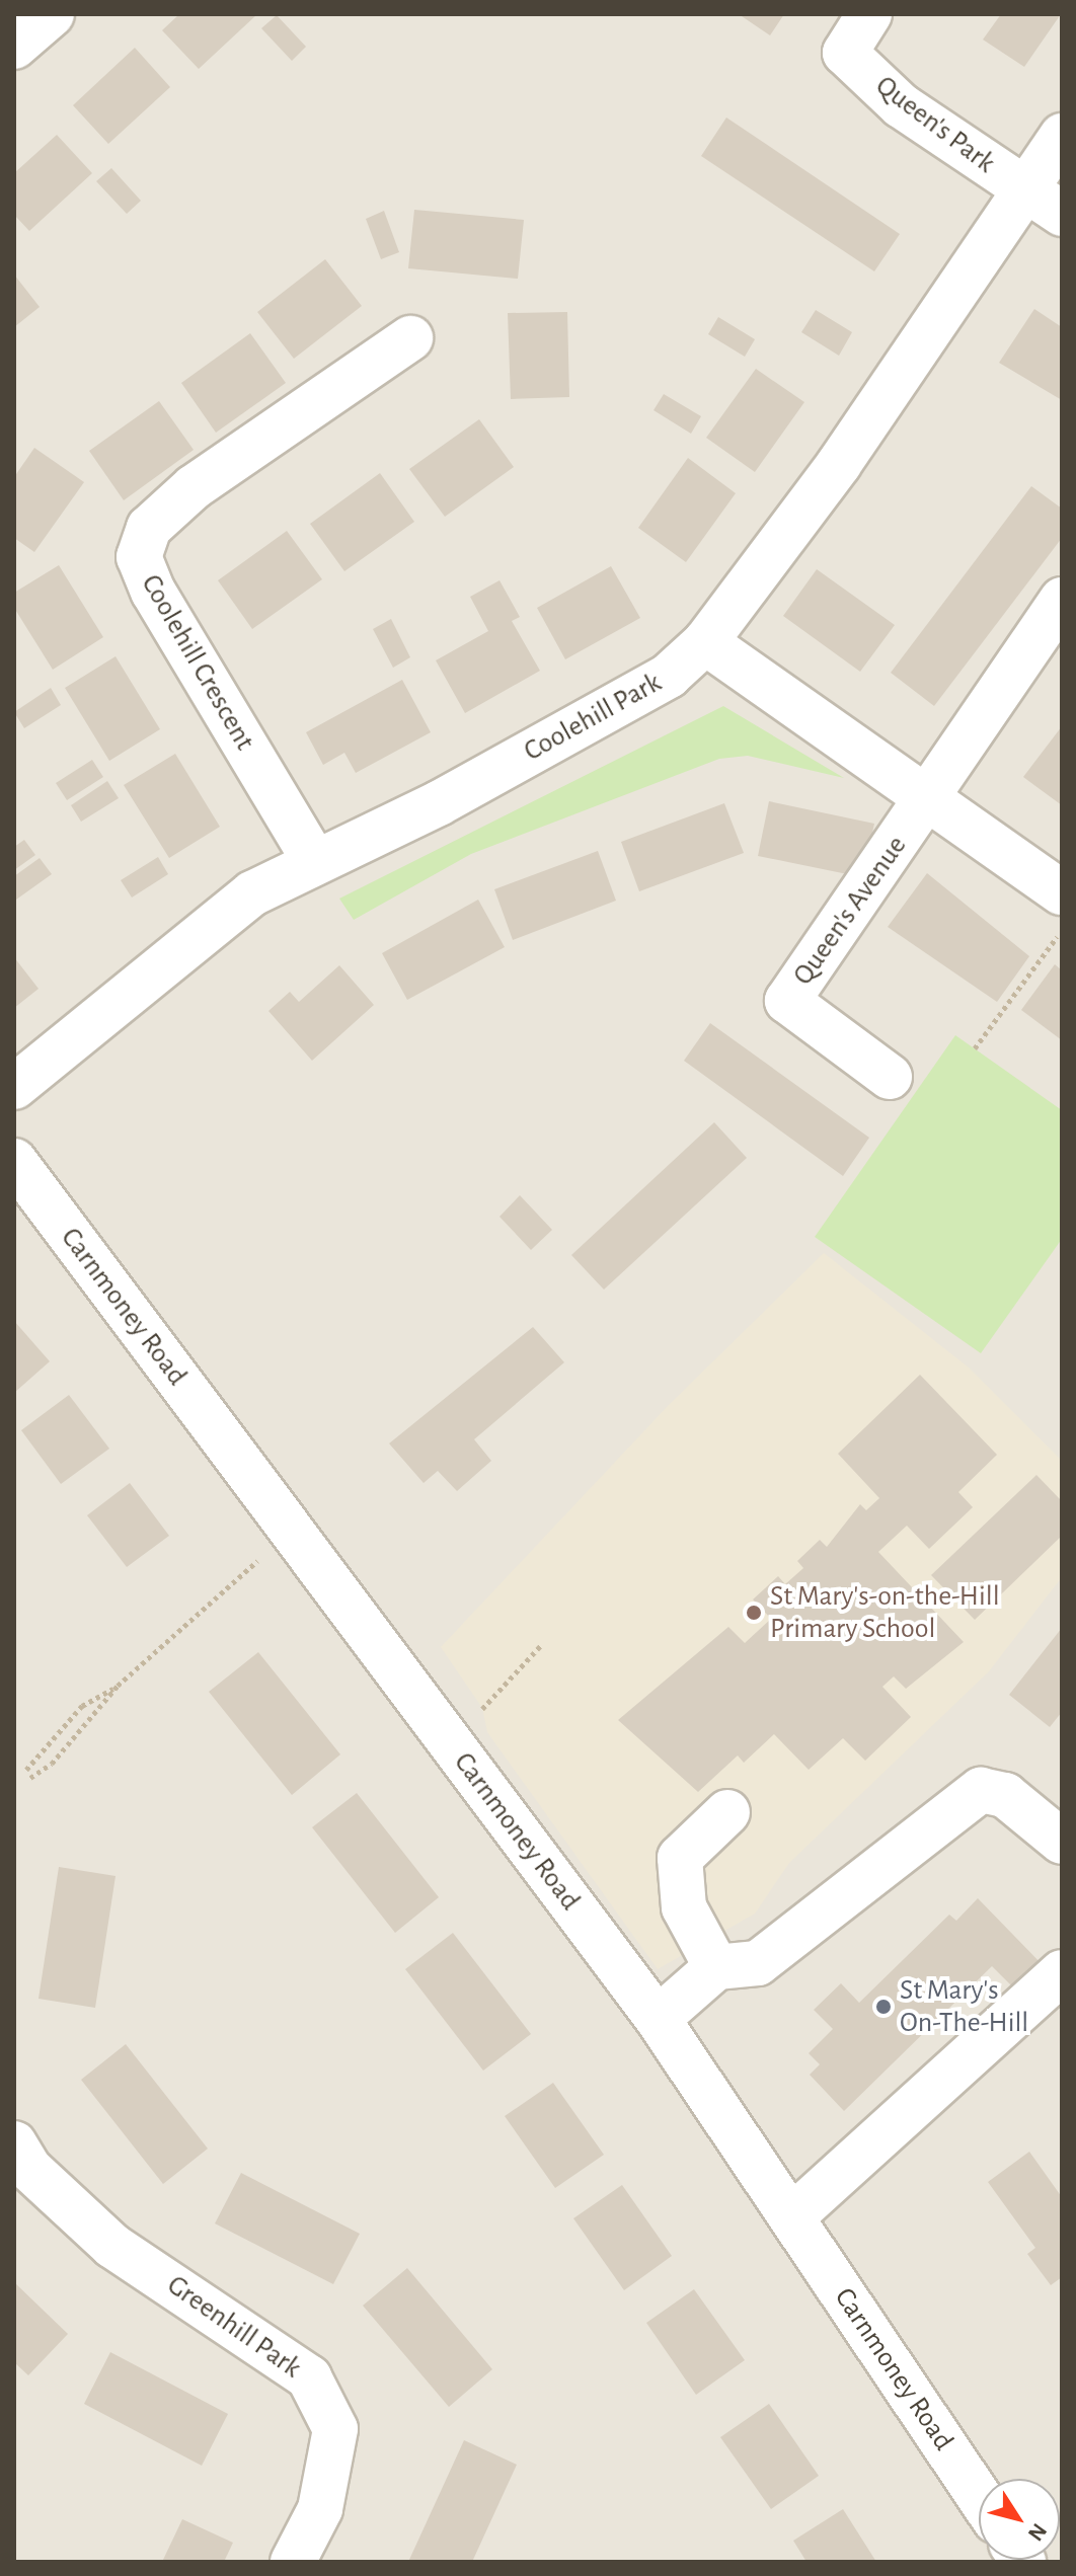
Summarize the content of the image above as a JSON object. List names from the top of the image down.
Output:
{
  "streets": {
    "street": [
      "Queen's Park",
      "Coolehill Crescent",
      "Coolehill Park",
      "Queen's Avenue",
      "Carnmoney Road",
      "Greenhill Park"
    ]
  },
  "crossings": [
    ["Queen's Park", "Coolehill Park"],
    ["Coolehill Crescent", "Coolehill Park"]
  ],
  "places": ["St Mary's-on-the-Hill Primary School", "St Mary's On-The-Hill"],
  "north": "bottom right"
}
